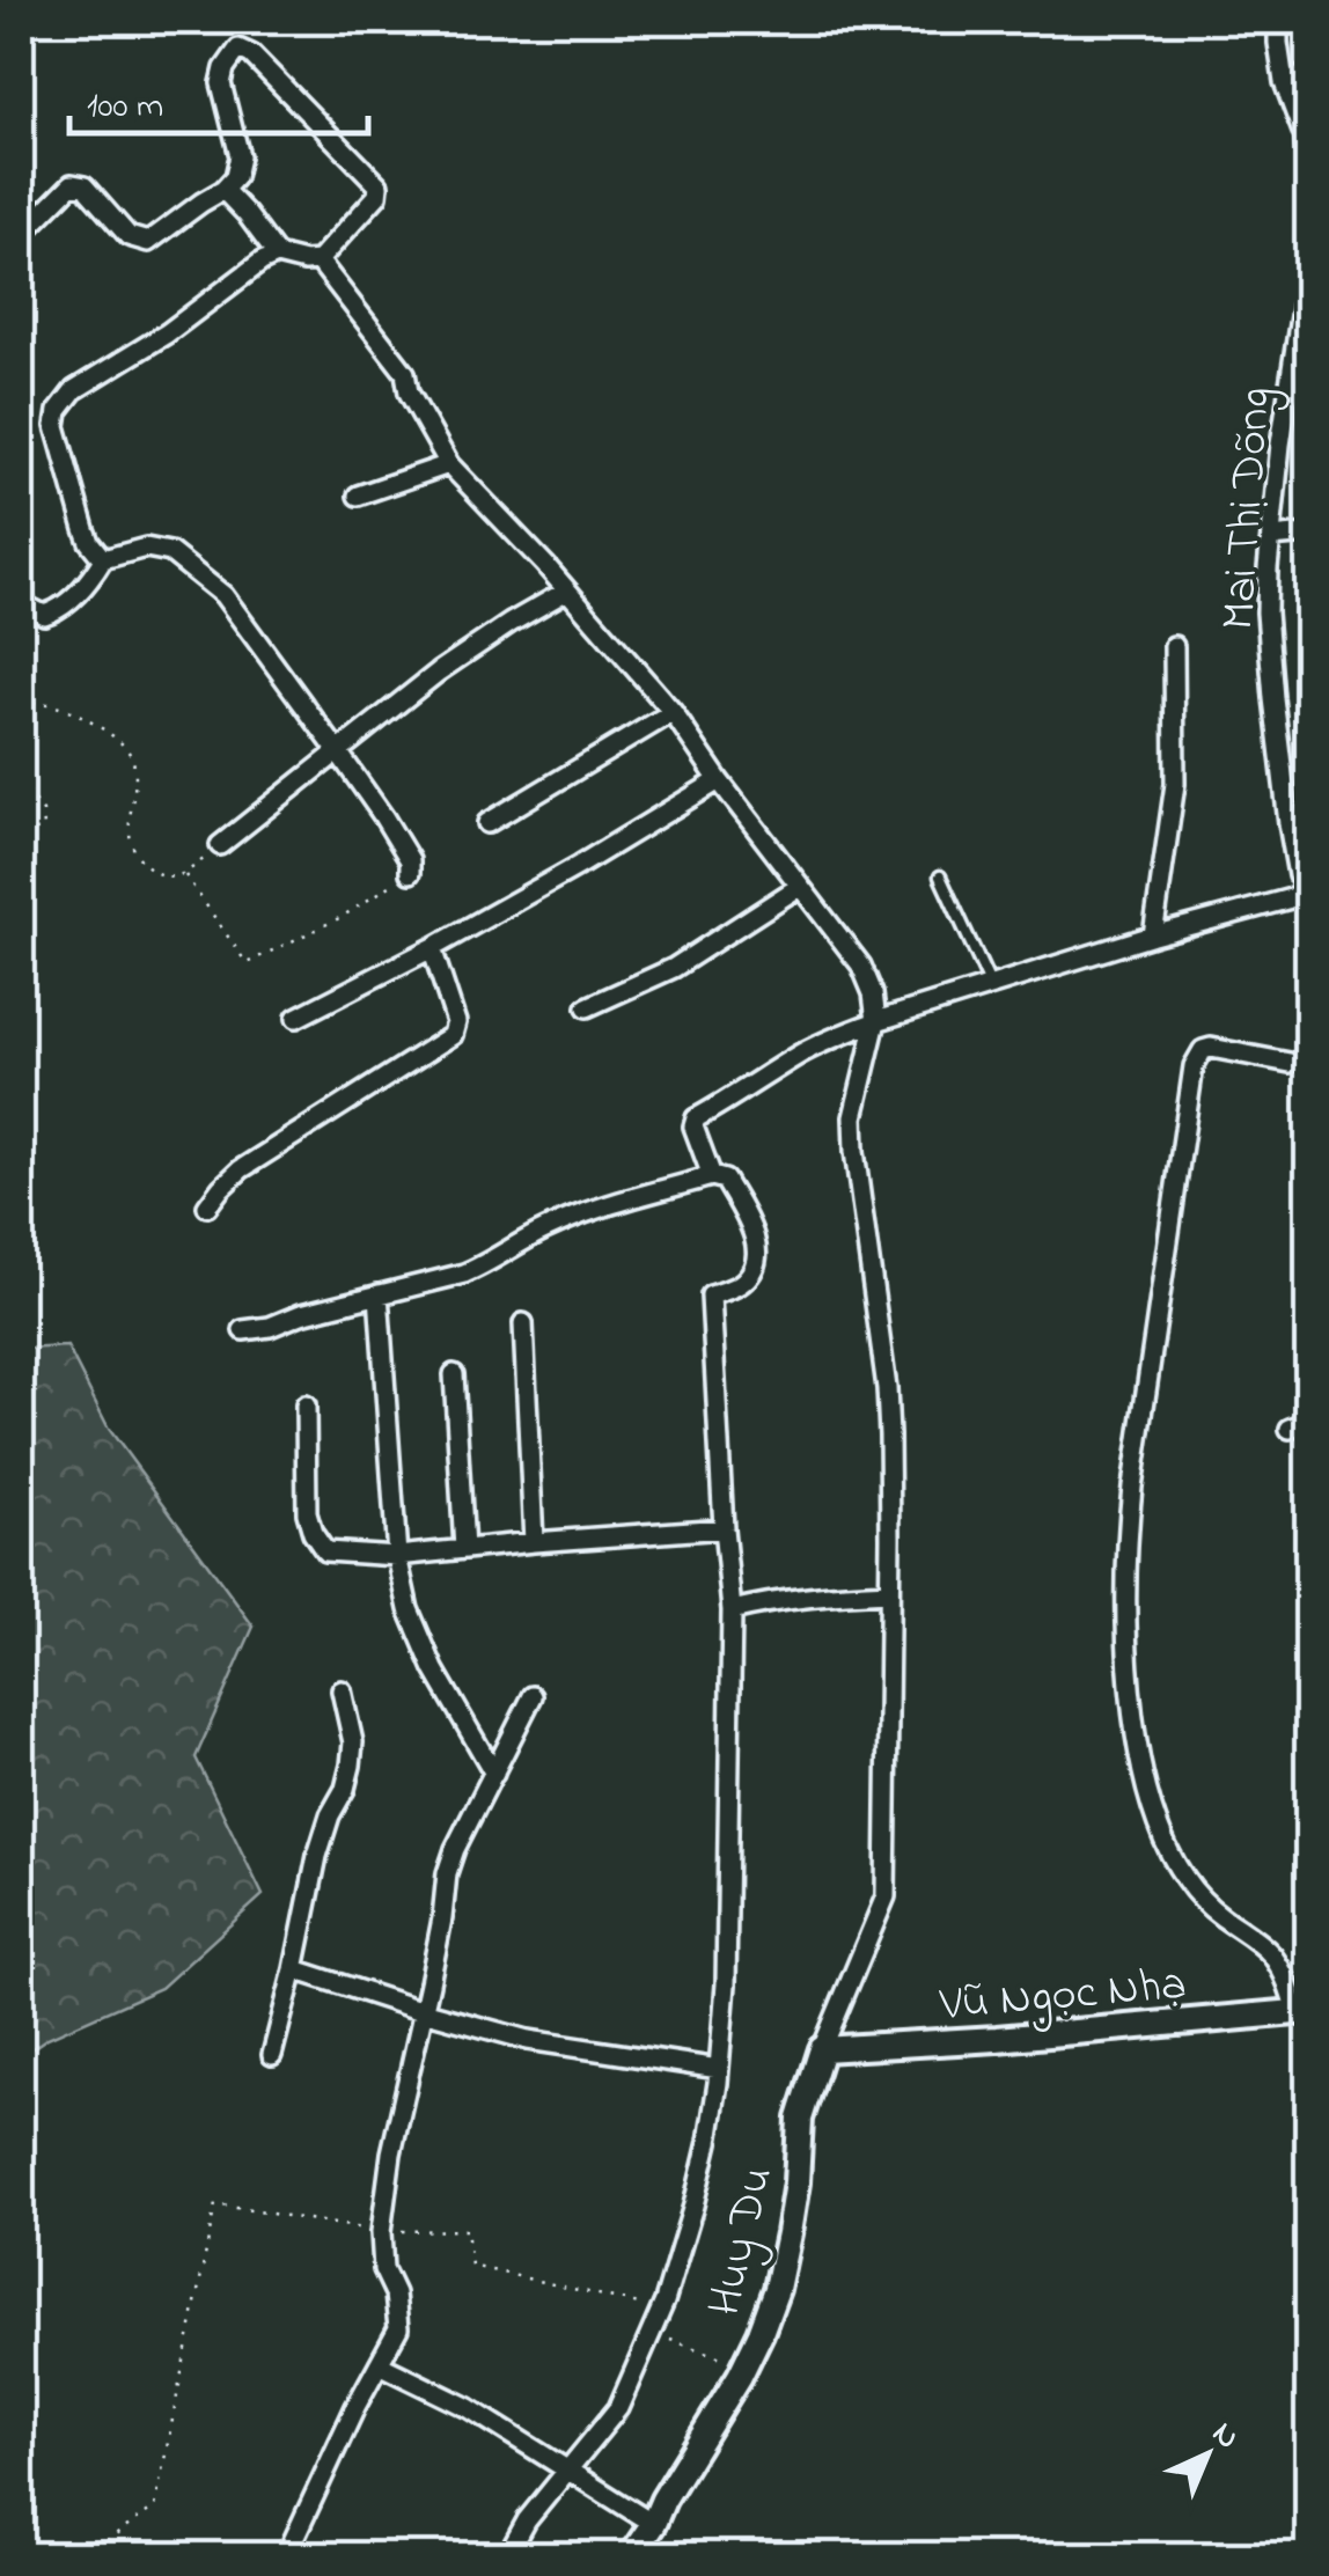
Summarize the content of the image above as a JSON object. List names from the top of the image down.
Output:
{
  "streets": {
    "street": ["Mai Thị Dõng", "Vũ Ngọc Nhạ", "Huy Du"]
  },
  "crossings": [
    ["Vũ Ngọc Nhạ", "Huy Du"]
  ],
  "scale_bar": "100 m",
  "north": "top right"
}
